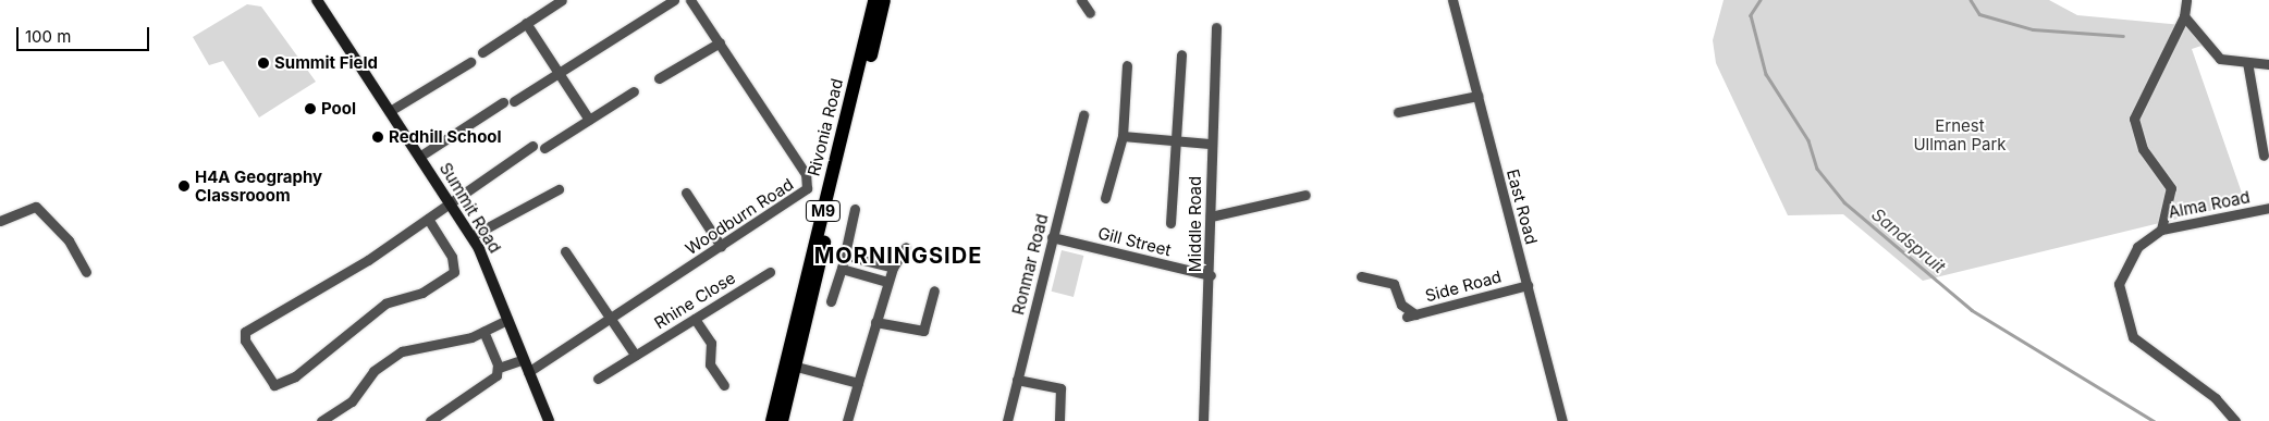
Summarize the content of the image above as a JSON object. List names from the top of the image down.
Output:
{
  "streets": {
    "main road": ["Rivonia Road", "Summit Road", "M9"],
    "street": [
      "Alma Road",
      "East Road",
      "Woodburn Road",
      "Middle Road",
      "Gill Street",
      "Ronmar Road",
      "Side Road",
      "Rhine Close"
    ]
  },
  "crossings": [
    ["East Road", "Side Road"],
    ["Summit Road", "Woodburn Road"],
    ["Middle Road", "Gill Street"],
    ["Gill Street", "Ronmar Road"]
  ],
  "districts": ["MORNINGSIDE"],
  "water": ["Sandspruit"],
  "parks": ["Ernest Ullman Park"],
  "places": [
    "Summit Field",
    "Pool",
    "Redhill School",
    "H4A Geography Classrooom"
  ],
  "scale_bar": "100 m"
}
